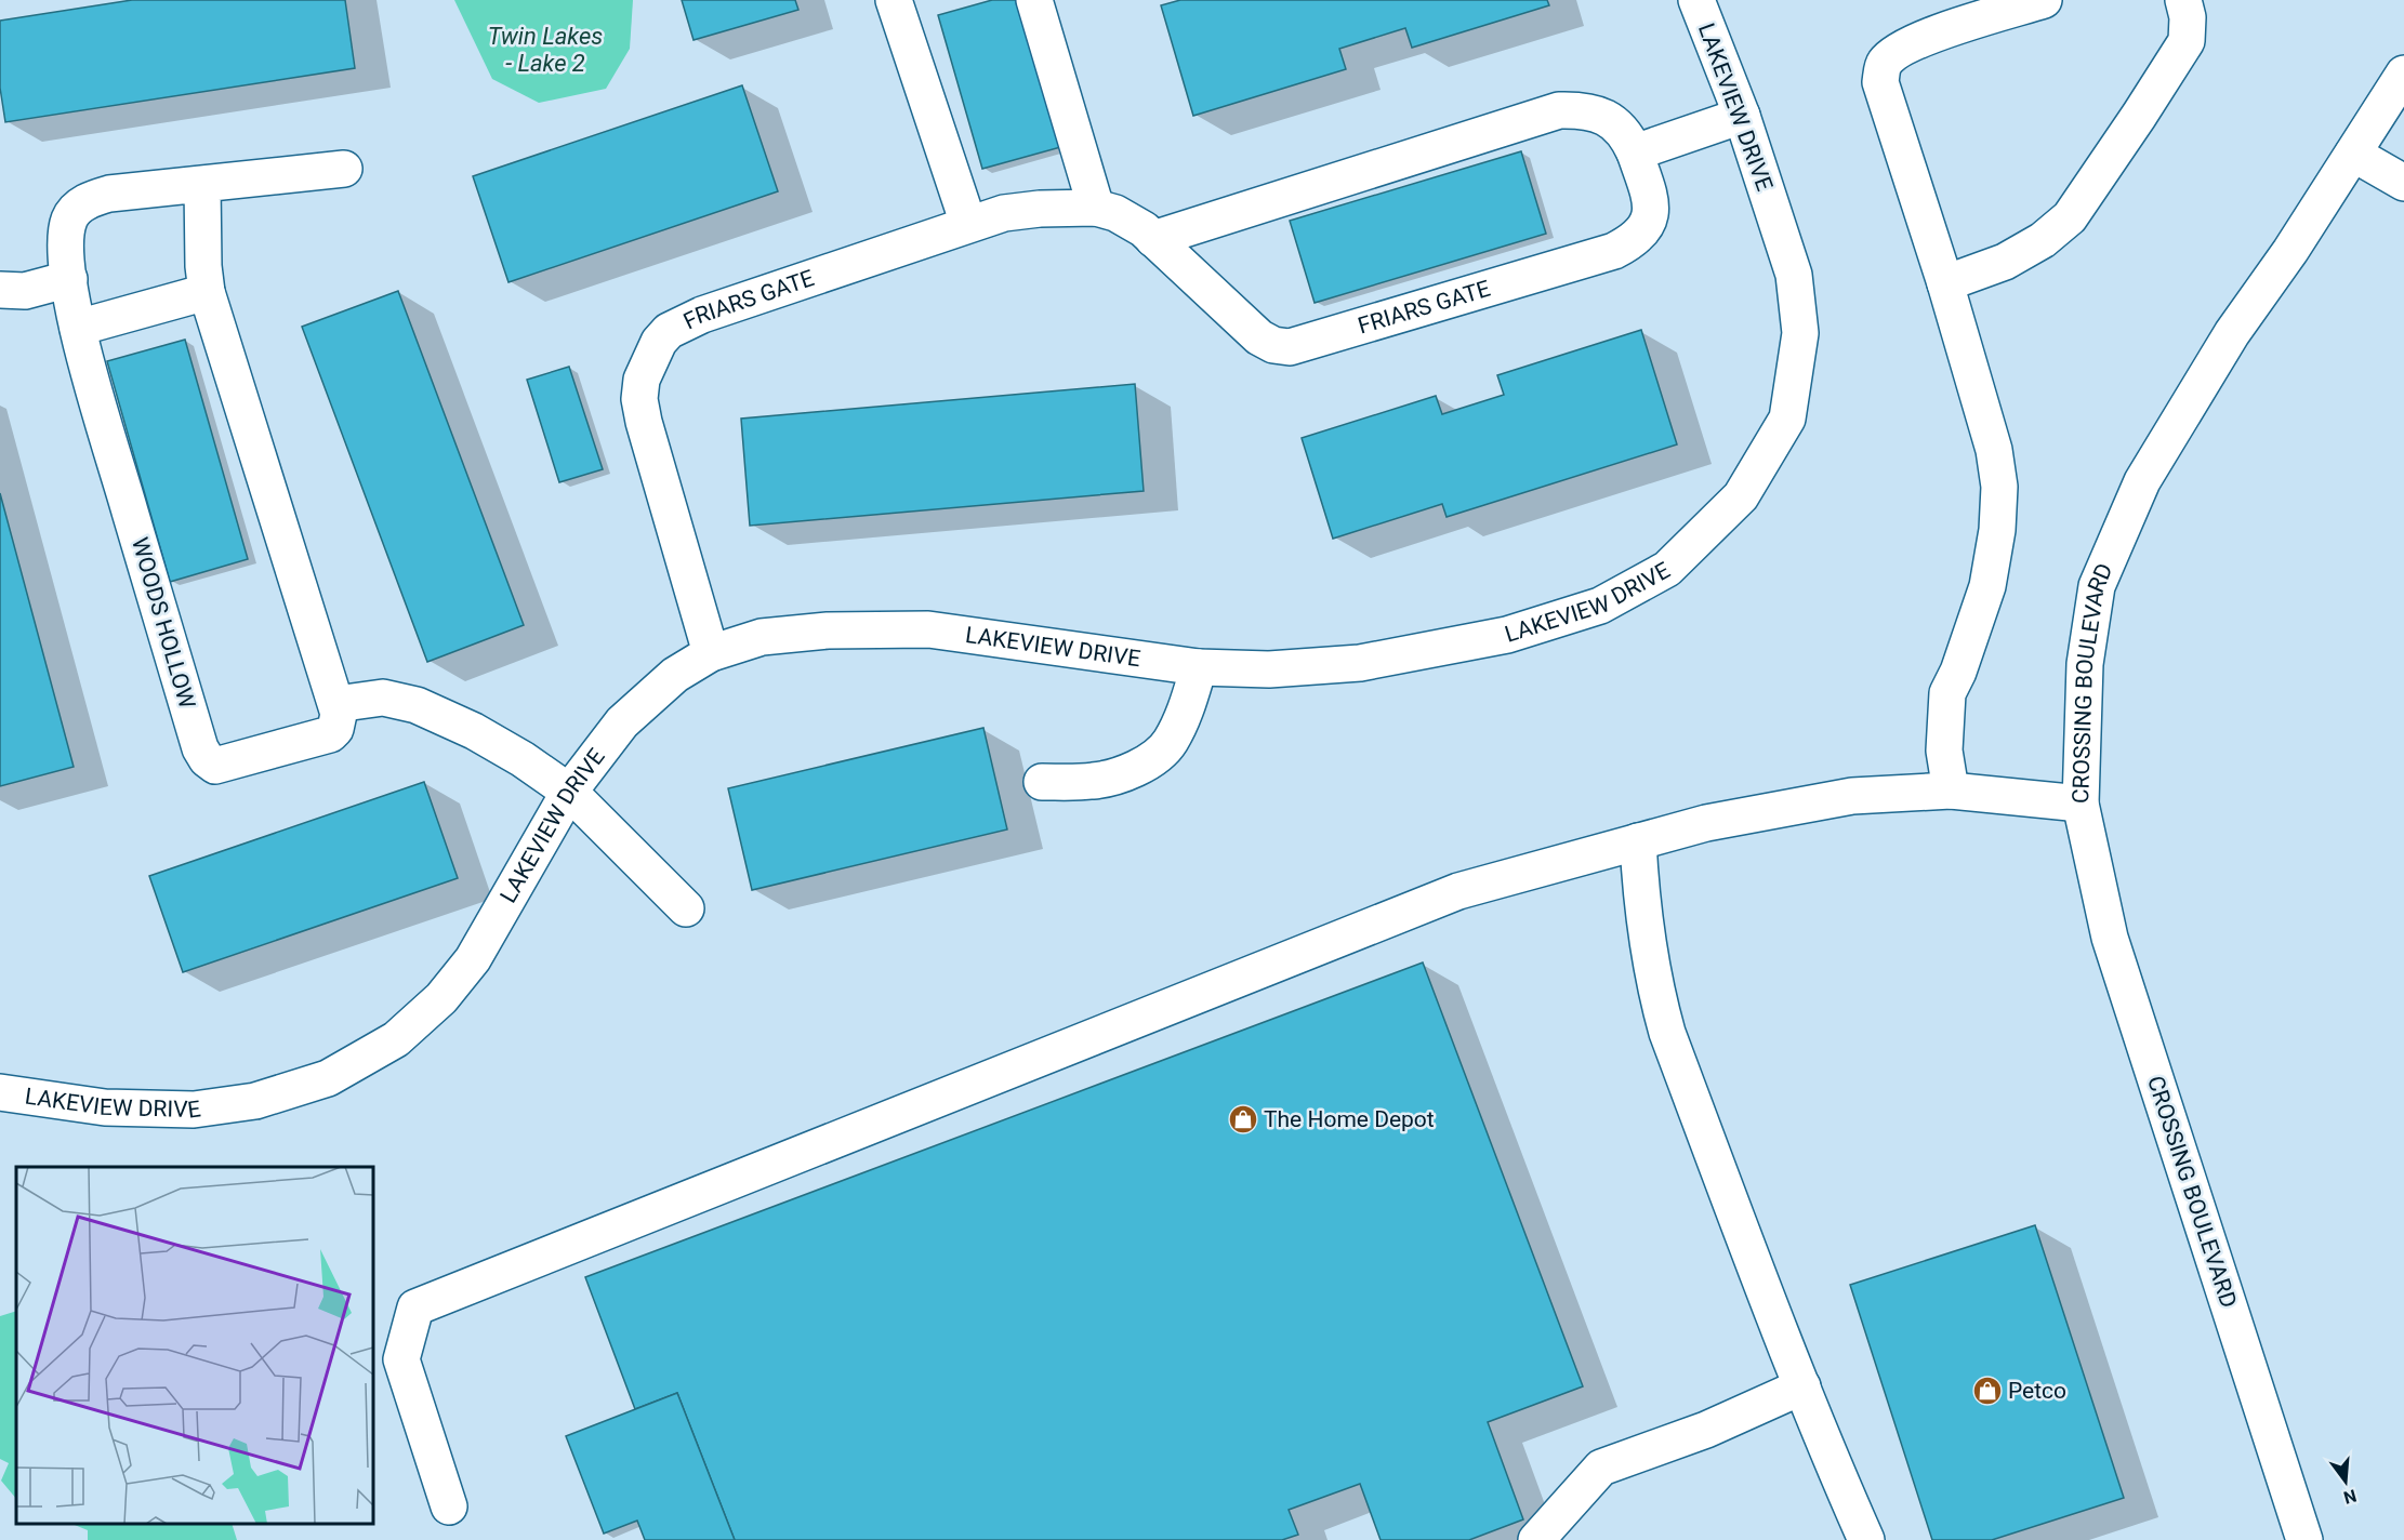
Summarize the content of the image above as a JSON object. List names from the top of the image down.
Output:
{
  "streets": {
    "street": [
      "LAKEVIEW DRIVE",
      "FRIARS GATE",
      "WOODS HOLLOW",
      "CROSSING BOULEVARD"
    ]
  },
  "crossings": [
    ["LAKEVIEW DRIVE", "FRIARS GATE"]
  ],
  "water": ["Twin Lakes - Lake 2"],
  "places": {
    "shop": ["The Home Depot", "Petco"]
  },
  "north": "bottom"
}
